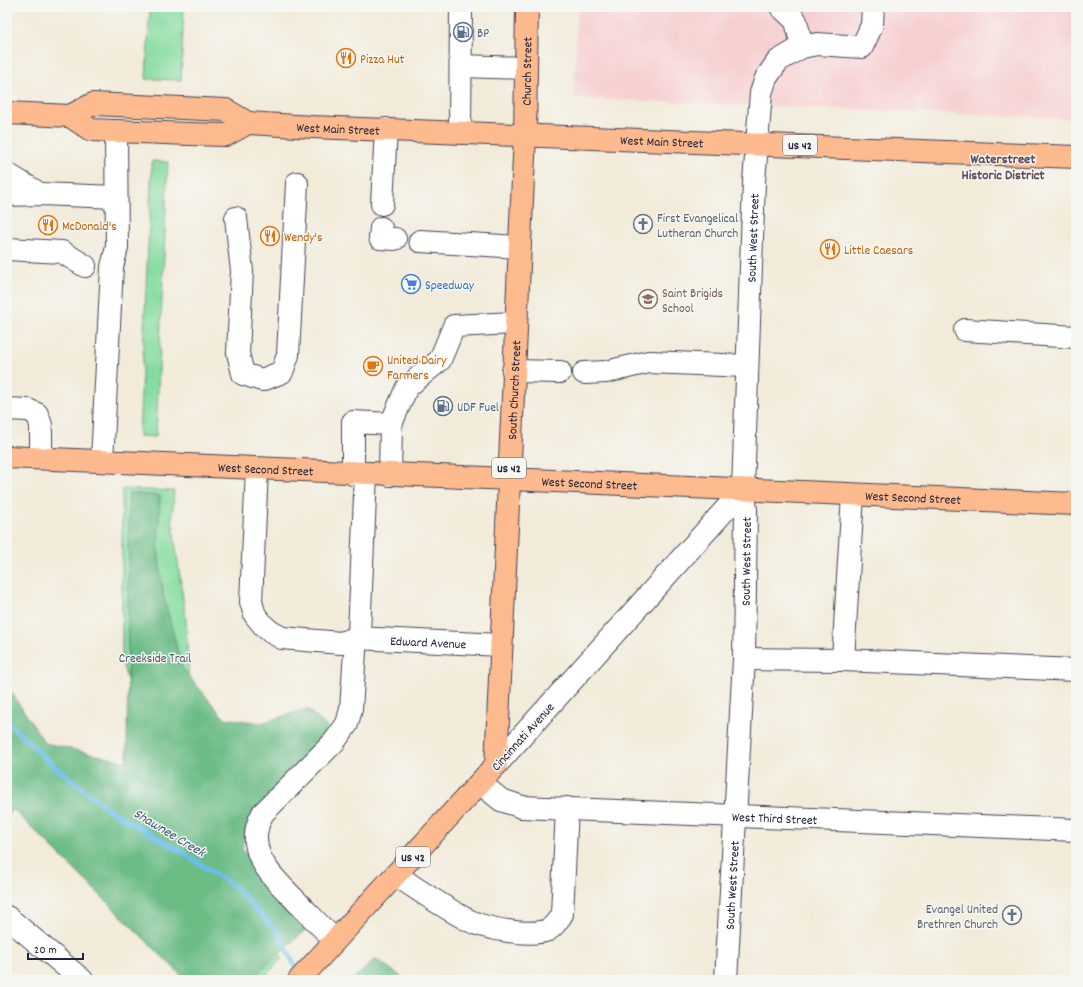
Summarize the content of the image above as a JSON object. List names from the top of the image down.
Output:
{
  "streets": {
    "main road": [
      "Church Street",
      "West Main Street",
      "US 42",
      "South Church Street",
      "West Second Street",
      "Cincinnati Avenue"
    ],
    "street": ["South West Street", "Edward Avenue", "West Third Street"]
  },
  "crossings": [
    ["Church Street", "West Main Street"],
    ["Church Street", "South Church Street"],
    ["West Main Street", "South West Street"],
    ["West Main Street", "South Church Street"],
    ["South West Street", "West Second Street"],
    ["South West Street", "Cincinnati Avenue"],
    ["South West Street", "West Third Street"],
    ["South Church Street", "West Second Street"],
    ["South Church Street", "Edward Avenue"],
    ["South Church Street", "Cincinnati Avenue"],
    ["West Second Street", "Edward Avenue"],
    ["West Second Street", "Cincinnati Avenue"],
    ["Cincinnati Avenue", "West Third Street"]
  ],
  "districts": ["Waterstreet Historic District"],
  "water": ["Shawnee Creek"],
  "parks": ["Creekside Trail"],
  "places": {
    "fuel station": ["BP", "UDF Fuel"],
    "restaurant": [
      "Pizza Hut",
      "McDonald's",
      "Wendy's",
      "Little Caesars"
    ],
    "church": ["First Evangelical Lutheran Church", "Evangel United Brethren Church"],
    "supermarket": ["Speedway"],
    "school or university": ["Saint Brigids School"],
    "cafe": ["United Dairy Farmers"]
  },
  "scale_bar": "20 m"
}
